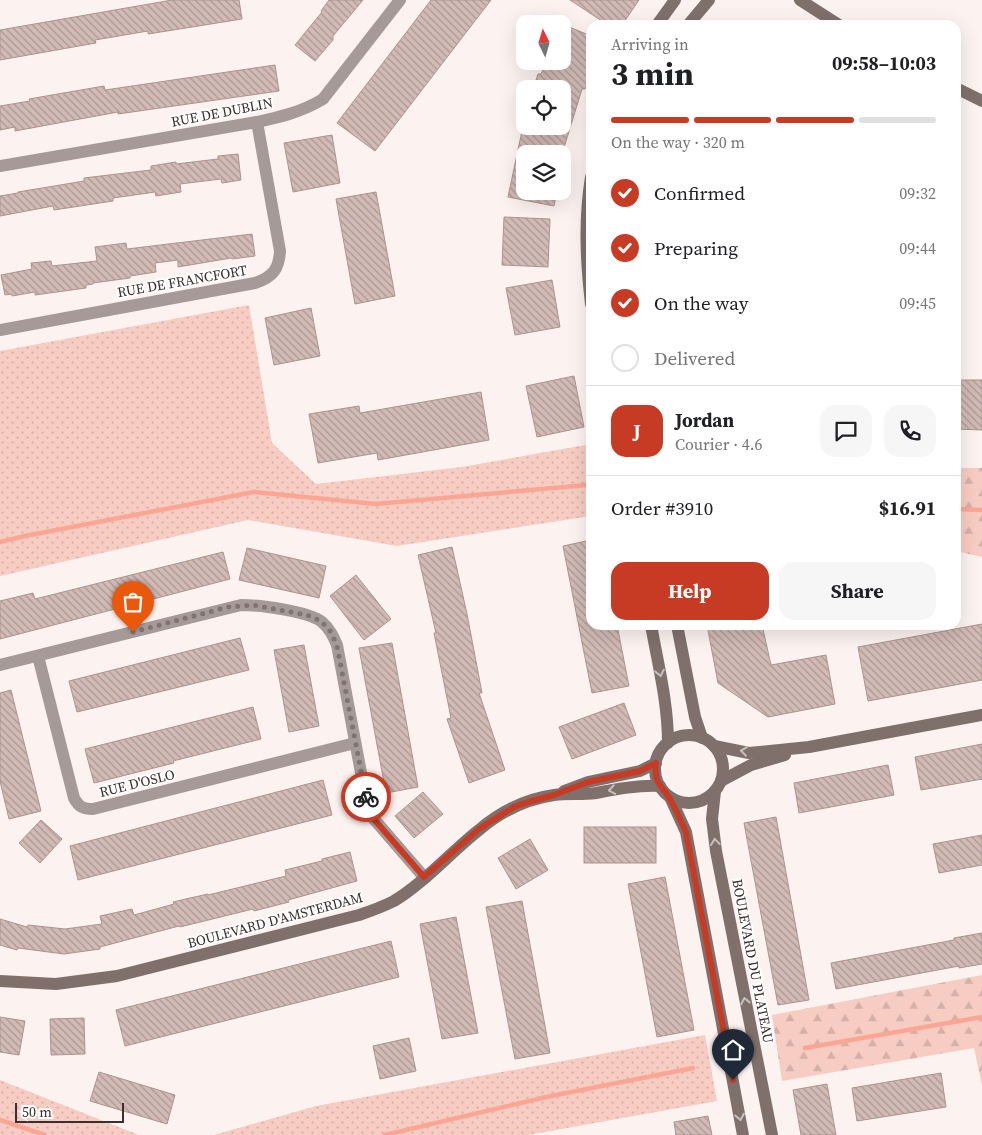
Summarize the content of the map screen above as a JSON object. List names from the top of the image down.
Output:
{
  "streets": {
    "main road": ["BOULEVARD D'AMSTERDAM", "BOULEVARD DU PLATEAU"],
    "street": ["RUE DE DUBLIN", "RUE DE FRANCFORT", "RUE D'OSLO"]
  },
  "crossings": [
    ["RUE DE DUBLIN", "RUE DE FRANCFORT"],
    ["BOULEVARD D'AMSTERDAM", "BOULEVARD DU PLATEAU"]
  ],
  "scale_bar": "50 m",
  "north": "top",
  "page": {
    "heading": ["3 min", "Arriving in", "09:58–10:03"],
    "panel": [
      "Jordan",
      "Courier · 4.6",
      "Order #3910",
      "$16.91"
    ],
    "bar": "On the way · 320 m",
    "list": [
      ["Confirmed", "09:32"],
      ["Preparing", "09:44"],
      ["On the way", "09:45"],
      "Delivered"
    ],
    "round": "J",
    "buttons": ["Help", "Share"],
    "scale": "50 m"
  }
}
